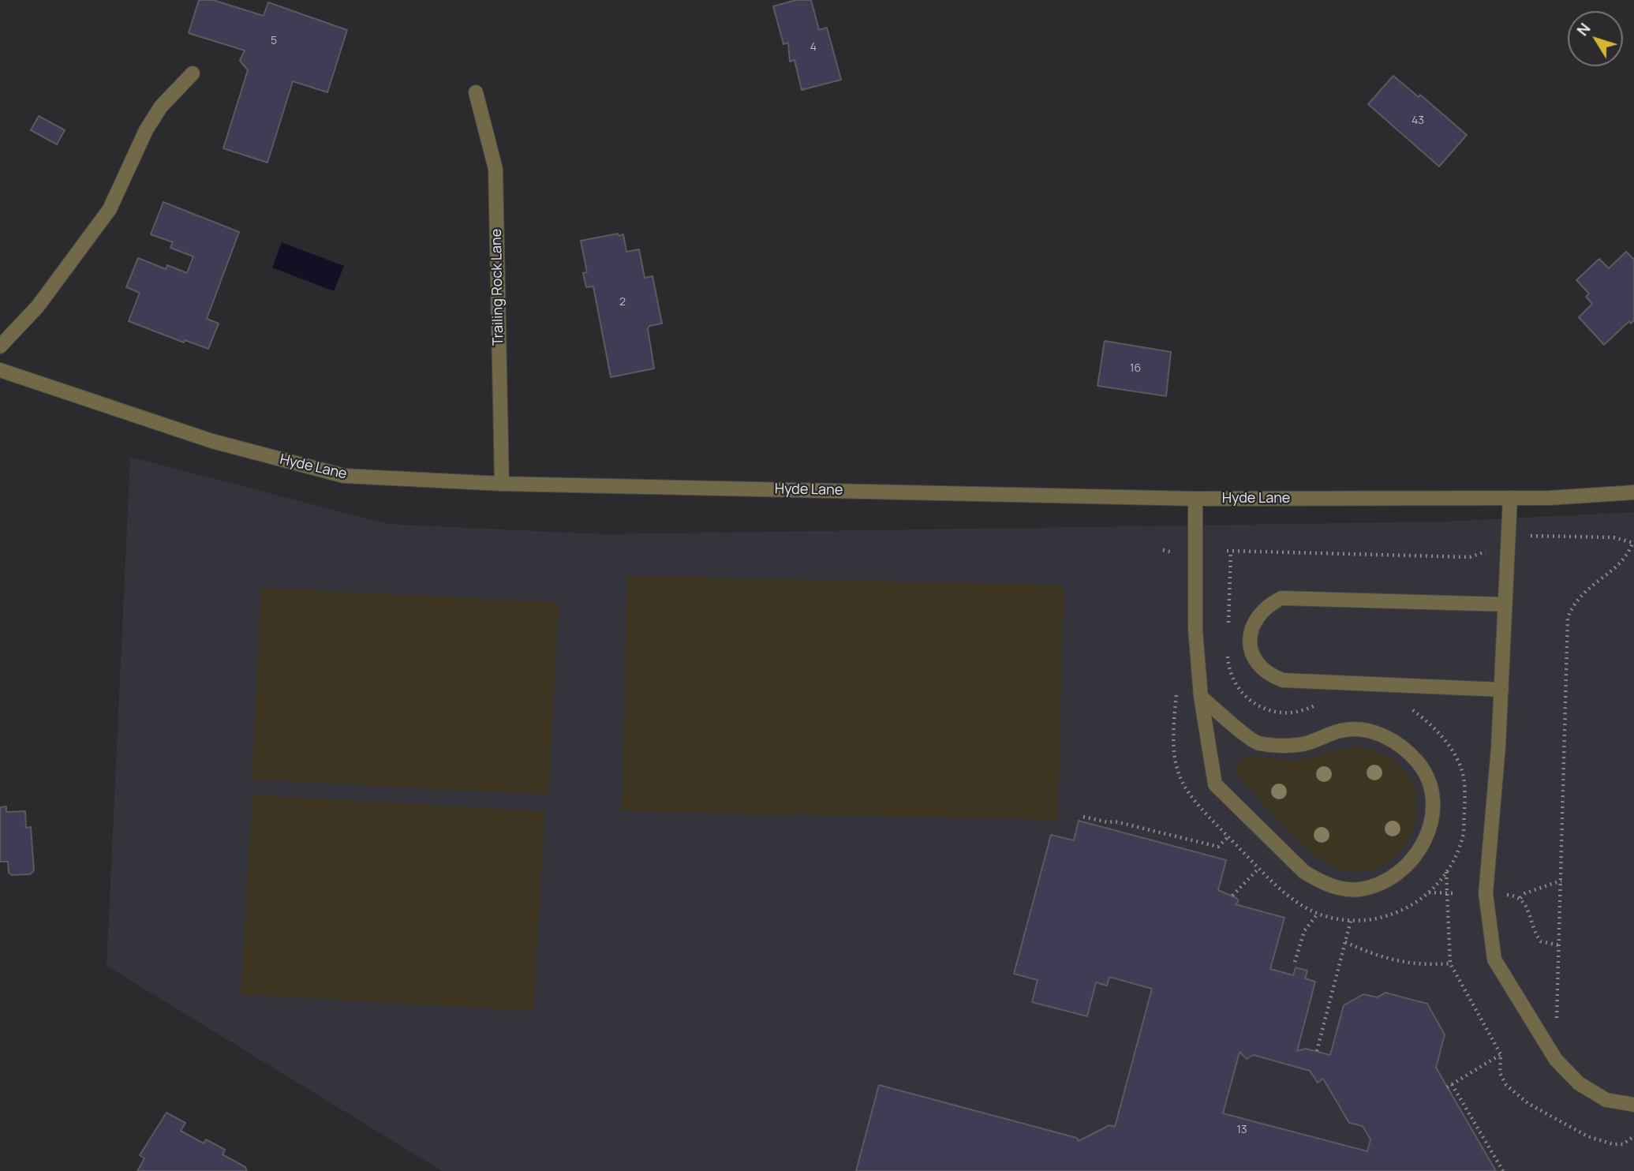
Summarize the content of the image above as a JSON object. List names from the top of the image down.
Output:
{
  "streets": {
    "street": ["Trailing Rock Lane", "Hyde Lane"]
  },
  "crossings": [
    ["Trailing Rock Lane", "Hyde Lane"]
  ],
  "house_numbers": [
    "5",
    "4",
    "43",
    "2",
    "16",
    "13"
  ],
  "north": "top left"
}
